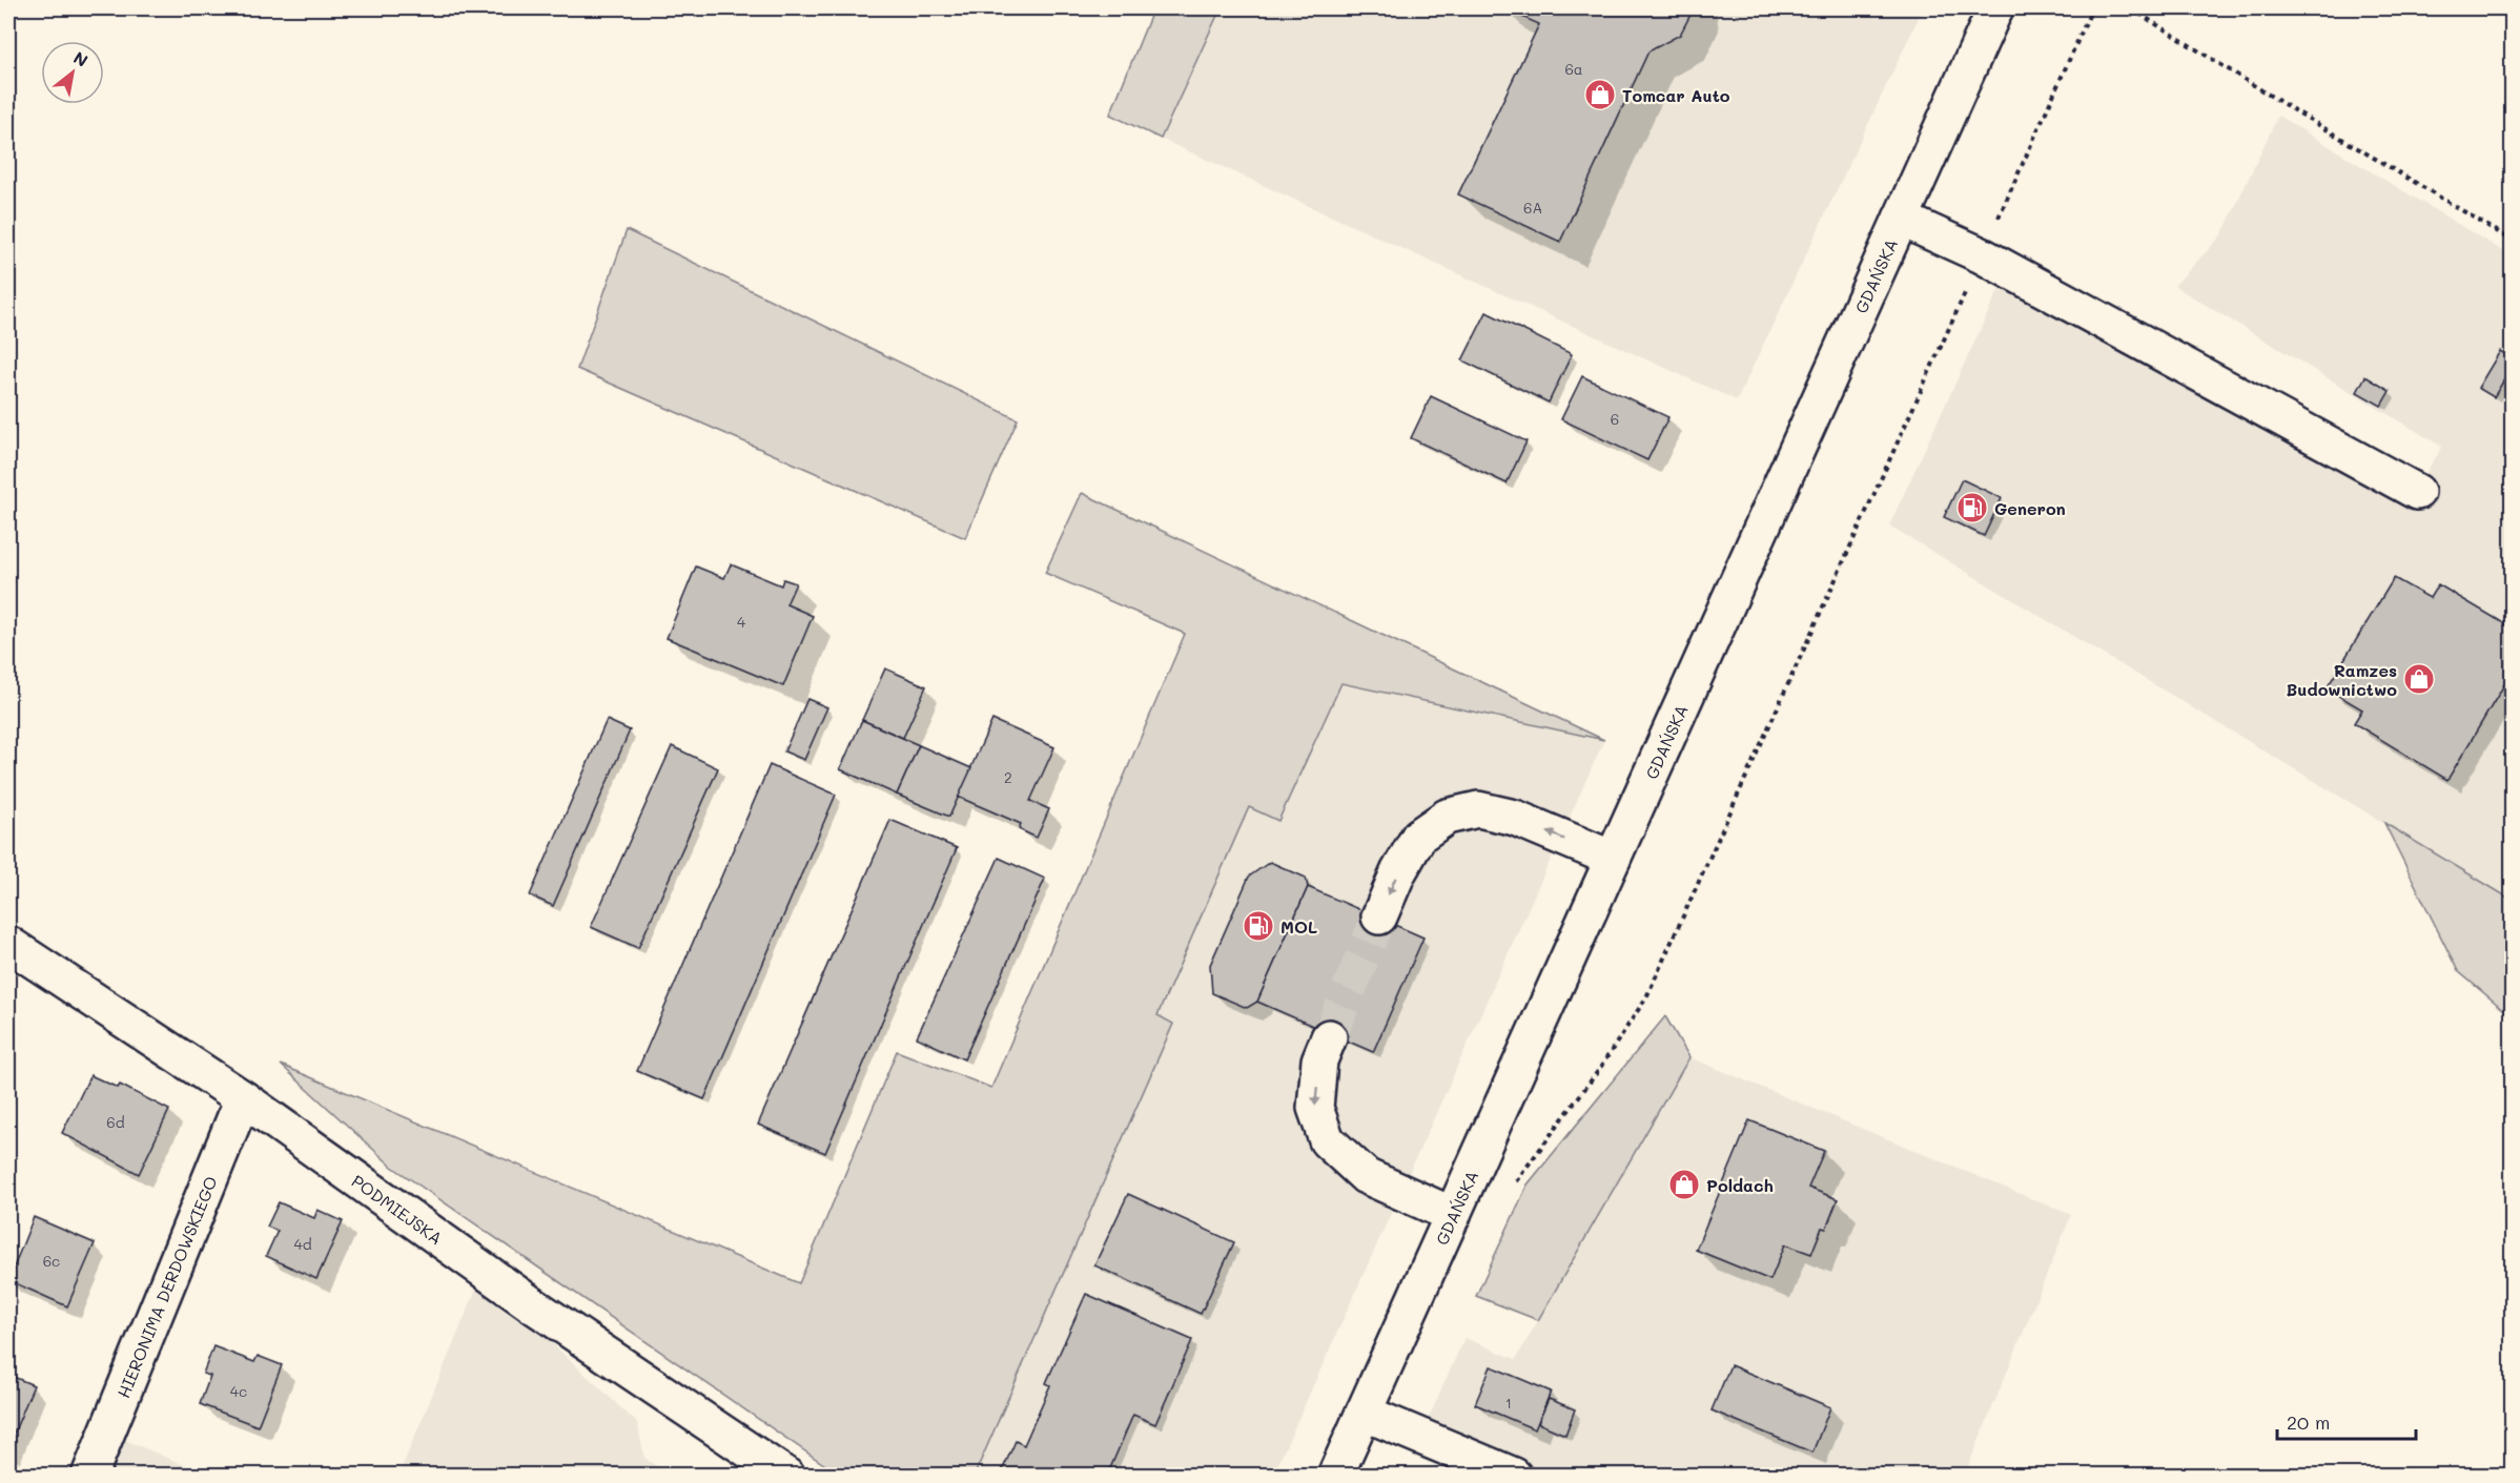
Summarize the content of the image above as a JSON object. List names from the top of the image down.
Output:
{
  "streets": {
    "main road": ["GDAŃSKA", "PODMIEJSKA", "HIERONIMA DERDOWSKIEGO"]
  },
  "crossings": [
    ["PODMIEJSKA", "HIERONIMA DERDOWSKIEGO"]
  ],
  "places": {
    "shop": ["Tomcar Auto", "Ramzes Budownictwo", "Poldach"],
    "fuel station": ["Generon", "MOL"]
  },
  "house_numbers": [
    "6a",
    "6A",
    "6",
    "4",
    "2",
    "6d",
    "4d",
    "6c",
    "4c",
    "1"
  ],
  "scale_bar": "20 m",
  "north": "top right"
}
